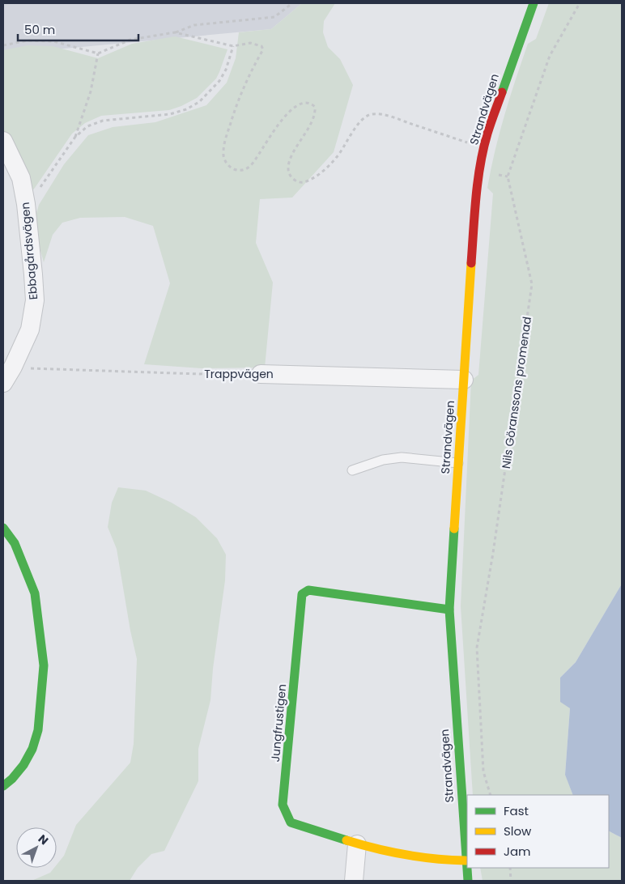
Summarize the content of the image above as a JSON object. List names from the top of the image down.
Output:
{
  "streets": {
    "street": [
      "Strandvägen",
      "Ebbagårdsvägen",
      "Trappvägen",
      "Jungfrustigen"
    ],
    "path": ["Nils Göranssons promenad"]
  },
  "crossings": [
    ["Strandvägen", "Trappvägen"],
    ["Strandvägen", "Jungfrustigen"],
    ["Ebbagårdsvägen", "Trappvägen"]
  ],
  "legend": ["Fast", "Slow", "Jam"],
  "scale_bar": "50 m",
  "north": "top right"
}
